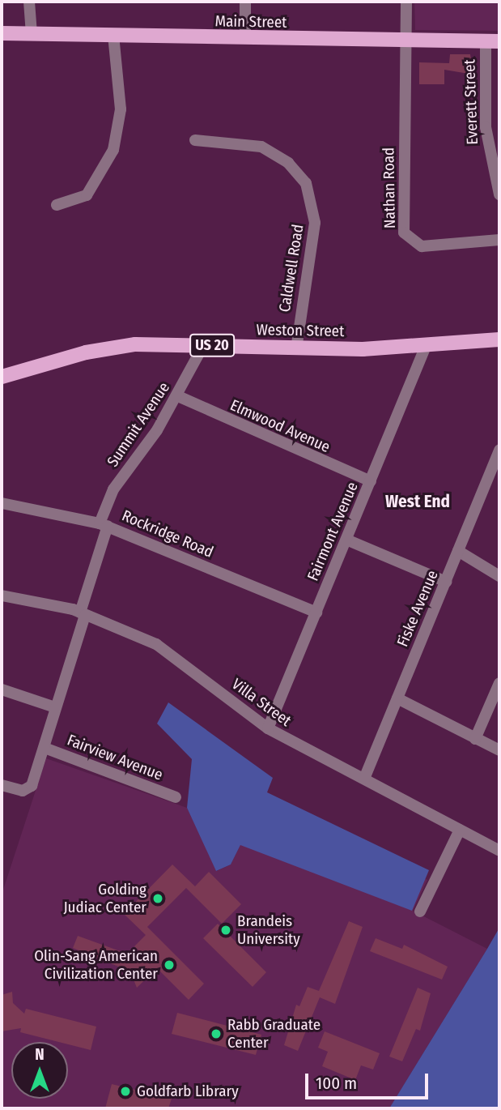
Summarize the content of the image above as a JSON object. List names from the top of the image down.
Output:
{
  "streets": {
    "main road": ["Main Street", "Weston Street", "US 20"],
    "street": [
      "Everett Street",
      "Nathan Road",
      "Caldwell Road",
      "Summit Avenue",
      "Elmwood Avenue",
      "Fairmont Avenue",
      "Rockridge Road",
      "Fiske Avenue",
      "Villa Street",
      "Fairview Avenue"
    ]
  },
  "crossings": [
    ["Main Street", "Everett Street"],
    ["Main Street", "Nathan Road"],
    ["Caldwell Road", "Weston Street"],
    ["Weston Street", "Summit Avenue"],
    ["Weston Street", "Fairmont Avenue"],
    ["Summit Avenue", "Elmwood Avenue"],
    ["Summit Avenue", "Rockridge Road"],
    ["Summit Avenue", "Villa Street"],
    ["Summit Avenue", "Fairview Avenue"],
    ["Elmwood Avenue", "Fairmont Avenue"],
    ["Fairmont Avenue", "Rockridge Road"],
    ["Fairmont Avenue", "Villa Street"],
    ["Fiske Avenue", "Villa Street"]
  ],
  "districts": ["West End"],
  "places": [
    "Golding Judiac Center",
    "Brandeis University",
    "Olin-Sang American Civilization Center",
    "Rabb Graduate Center",
    "Goldfarb Library"
  ],
  "scale_bar": "100 m",
  "north": "top"
}
